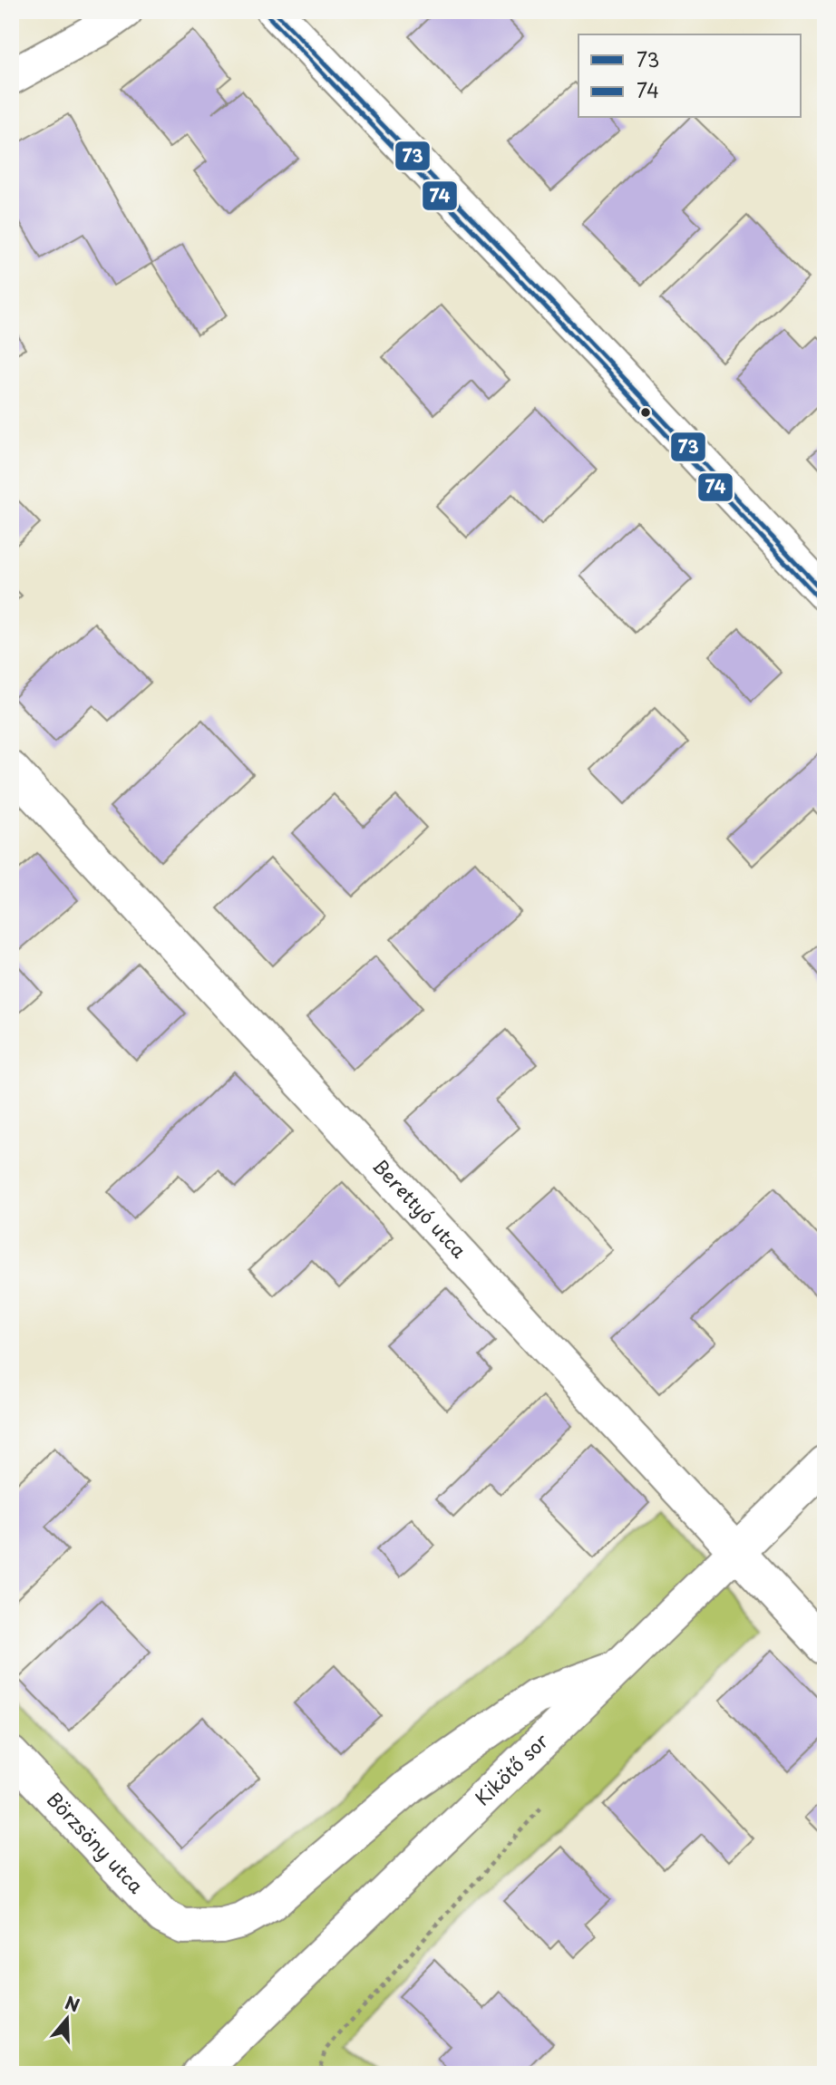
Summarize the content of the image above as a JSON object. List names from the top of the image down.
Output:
{
  "streets": {
    "street": ["Berettyó utca", "Kikötő sor", "Börzsöny utca"]
  },
  "crossings": [
    ["Berettyó utca", "Kikötő sor"],
    ["Kikötő sor", "Börzsöny utca"]
  ],
  "lines": ["transit line 73", "transit line 74"],
  "legend": ["73", "74"],
  "north": "top"
}
